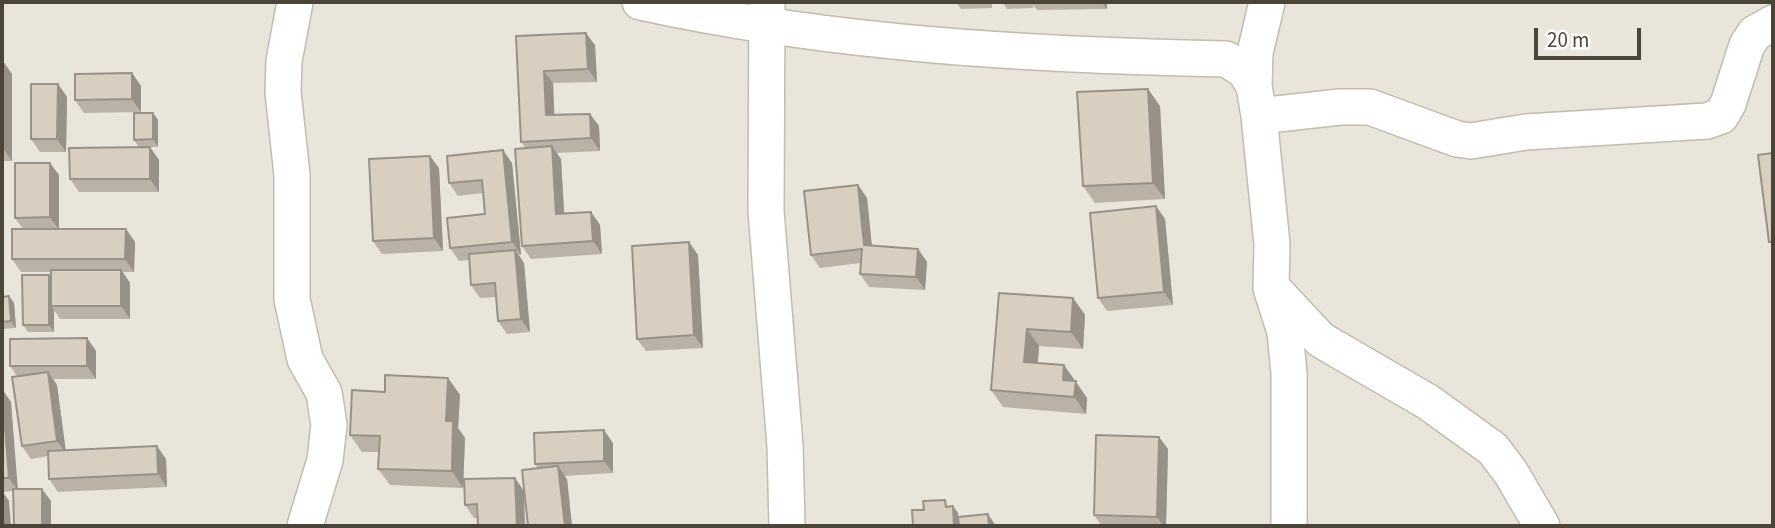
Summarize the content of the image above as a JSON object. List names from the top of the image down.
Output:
{
  "scale_bar": "20 m"
}
